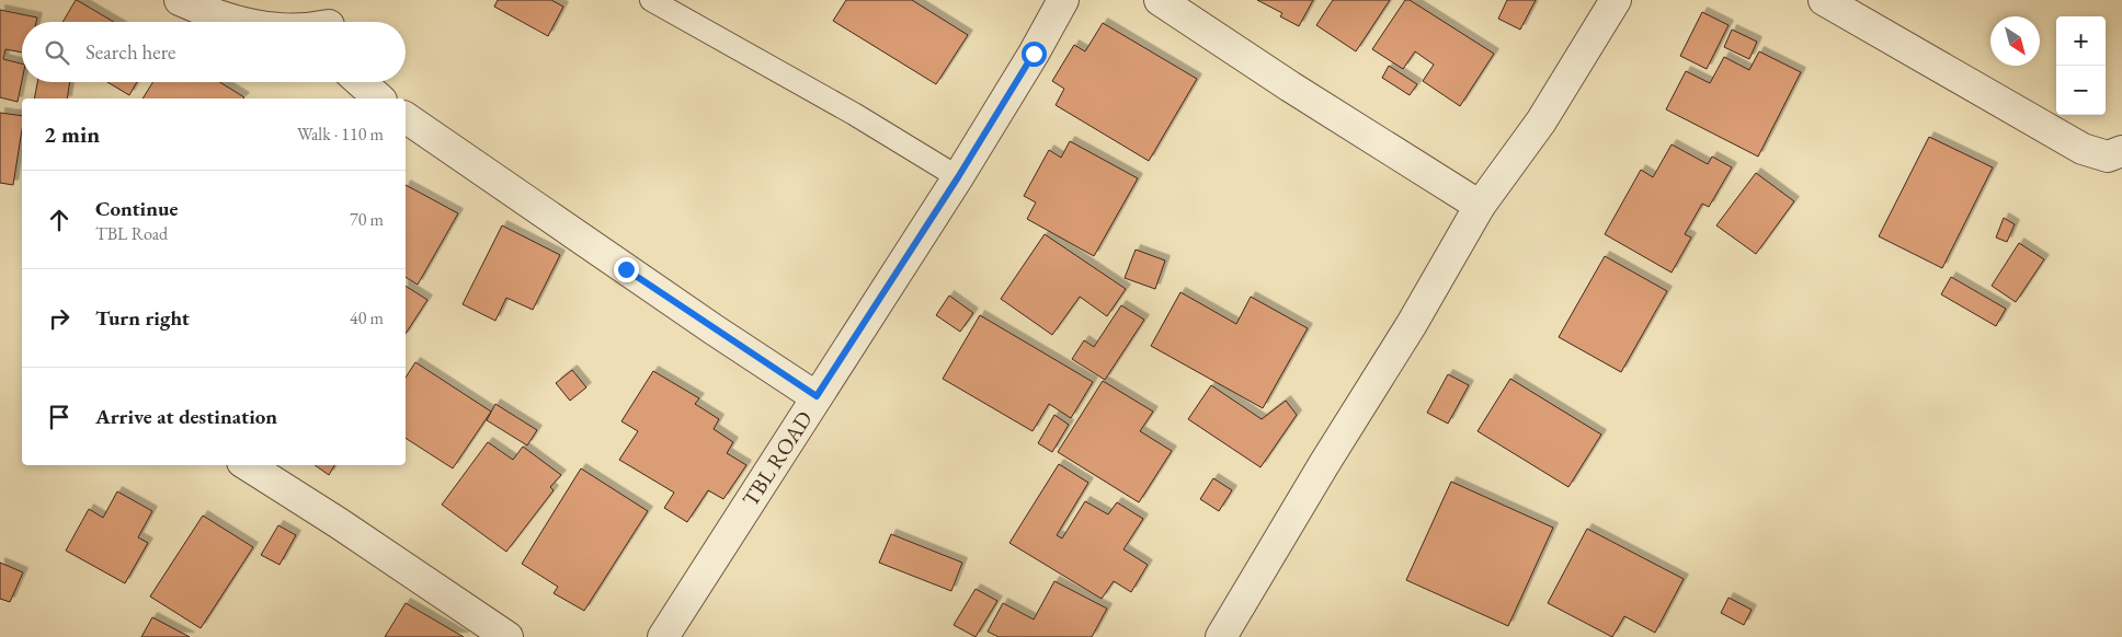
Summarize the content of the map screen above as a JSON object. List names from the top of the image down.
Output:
{
  "streets": {
    "street": ["TBL ROAD"]
  },
  "north": "bottom right",
  "page": {
    "map_buttons": ["+", "−"],
    "search": "Search here",
    "heading": ["2 min", "Walk · 110 m"],
    "list": [
      ["Continue", "TBL Road", "70 m"],
      ["Turn right", "40 m"],
      "Arrive at destination"
    ]
  }
}
